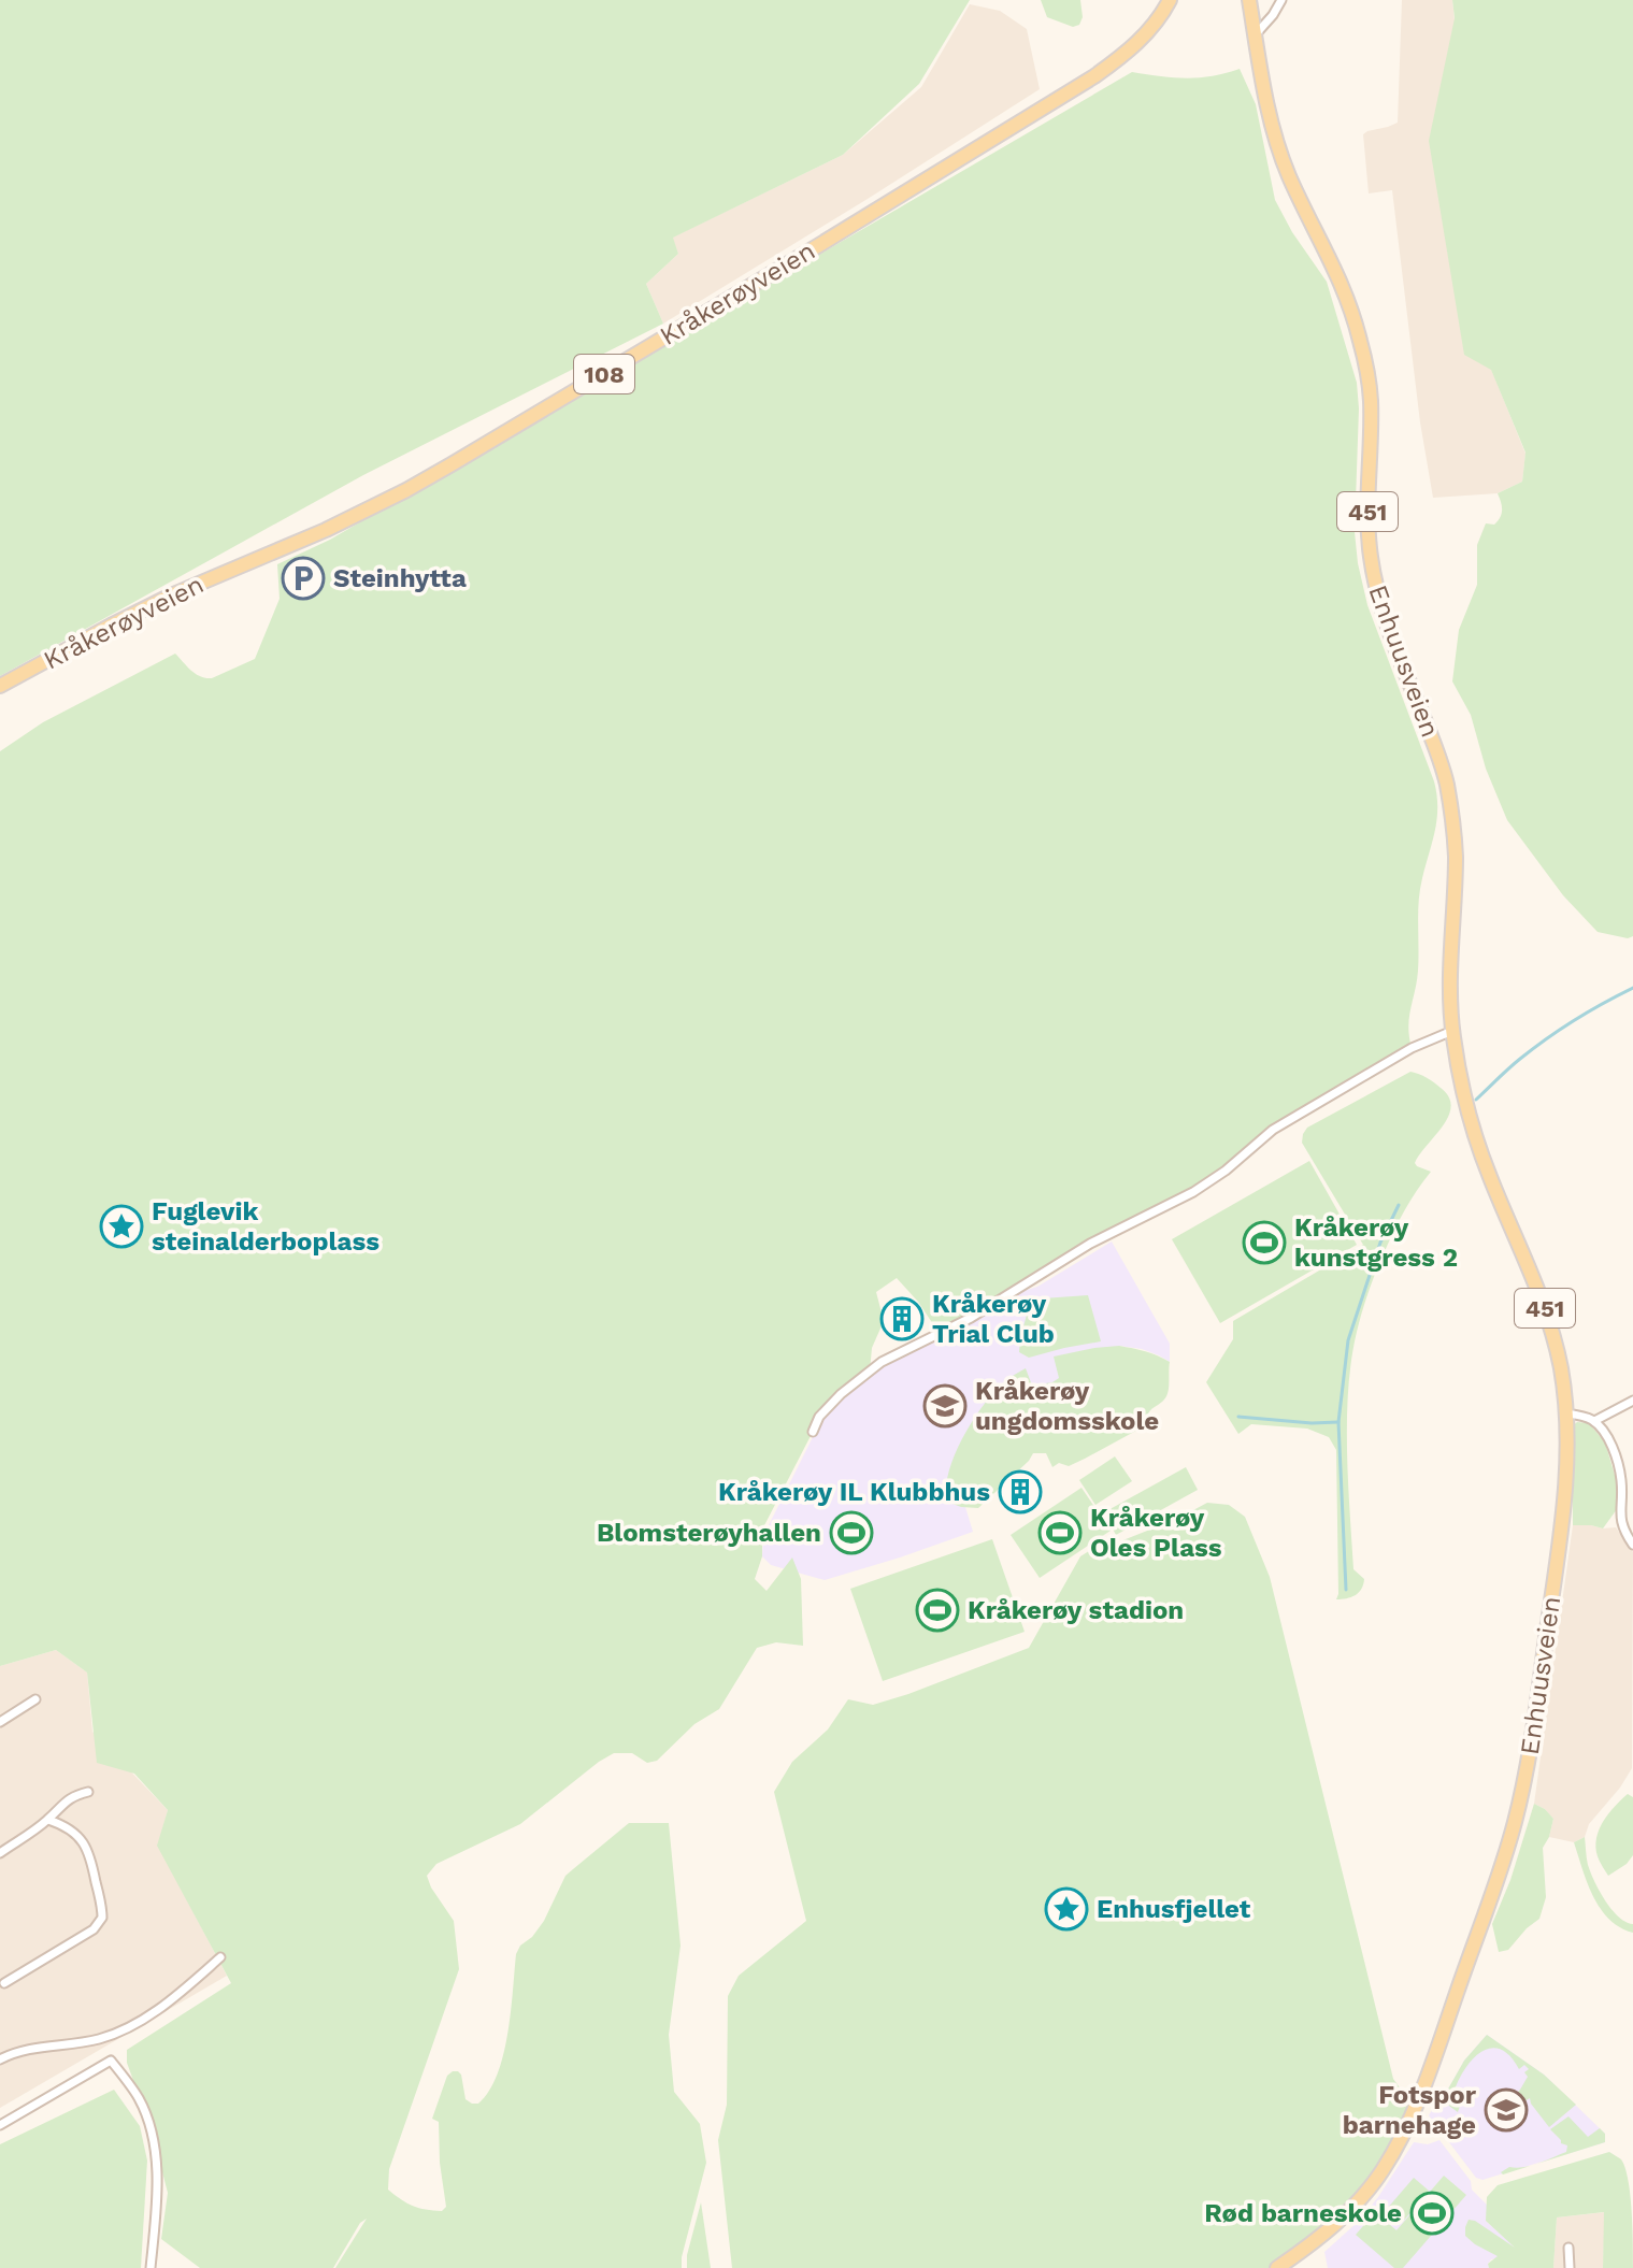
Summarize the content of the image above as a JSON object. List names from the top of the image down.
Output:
{
  "streets": {
    "main road": [
      "Kråkerøyveien",
      "108",
      "451",
      "Enhuusveien"
    ]
  },
  "places": {
    "parking": ["Steinhytta"],
    "place": ["Fuglevik steinalderboplass", "Enhusfjellet"],
    "sports": [
      "Kråkerøy kunstgress 2",
      "Blomsterøyhallen",
      "Kråkerøy Oles Plass",
      "Kråkerøy stadion",
      "Rød barneskole"
    ],
    "building": ["Kråkerøy Trial Club", "Kråkerøy IL Klubbhus"],
    "school or university": ["Kråkerøy ungdomsskole", "Fotspor barnehage"]
  }
}
